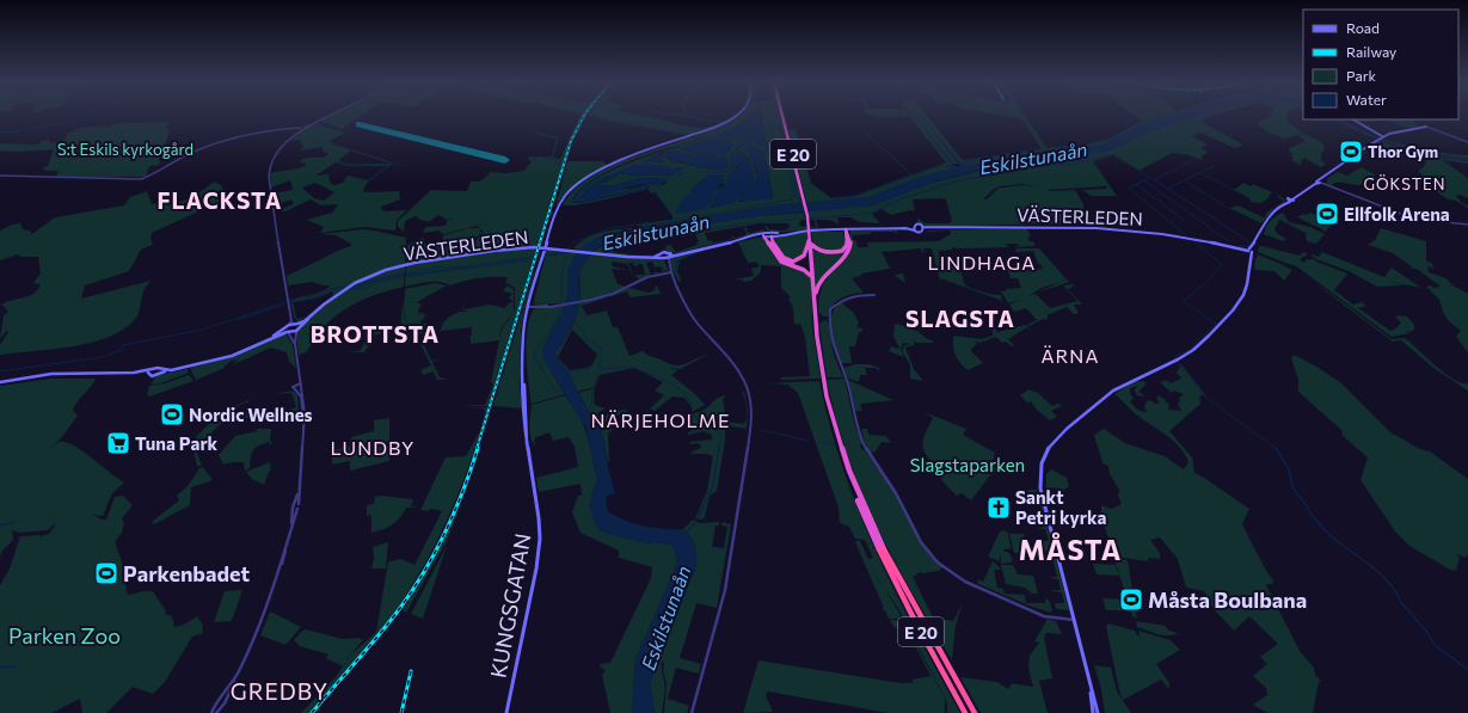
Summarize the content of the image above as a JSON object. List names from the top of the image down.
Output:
{
  "streets": {
    "highway": ["E 20"],
    "main road": ["VÄSTERLEDEN", "KUNGSGATAN"]
  },
  "districts": [
    "GÖKSTEN",
    "FLACKSTA",
    "LINDHAGA",
    "SLAGSTA",
    "BROTTSTA",
    "ÄRNA",
    "NÄRJEHOLME",
    "LUNDBY",
    "MÅSTA",
    "GREDBY"
  ],
  "water": ["Eskilstunaån"],
  "parks": ["S:t Eskils kyrkogård", "Slagstaparken", "Parken Zoo"],
  "places": {
    "sports": [
      "Thor Gym",
      "Ellfolk Arena",
      "Nordic Wellnes",
      "Parkenbadet",
      "Måsta Boulbana"
    ],
    "supermarket": ["Tuna Park"],
    "church": ["Sankt Petri kyrka"]
  },
  "legend": [
    "Road",
    "Railway",
    "Park",
    "Water"
  ]
}
